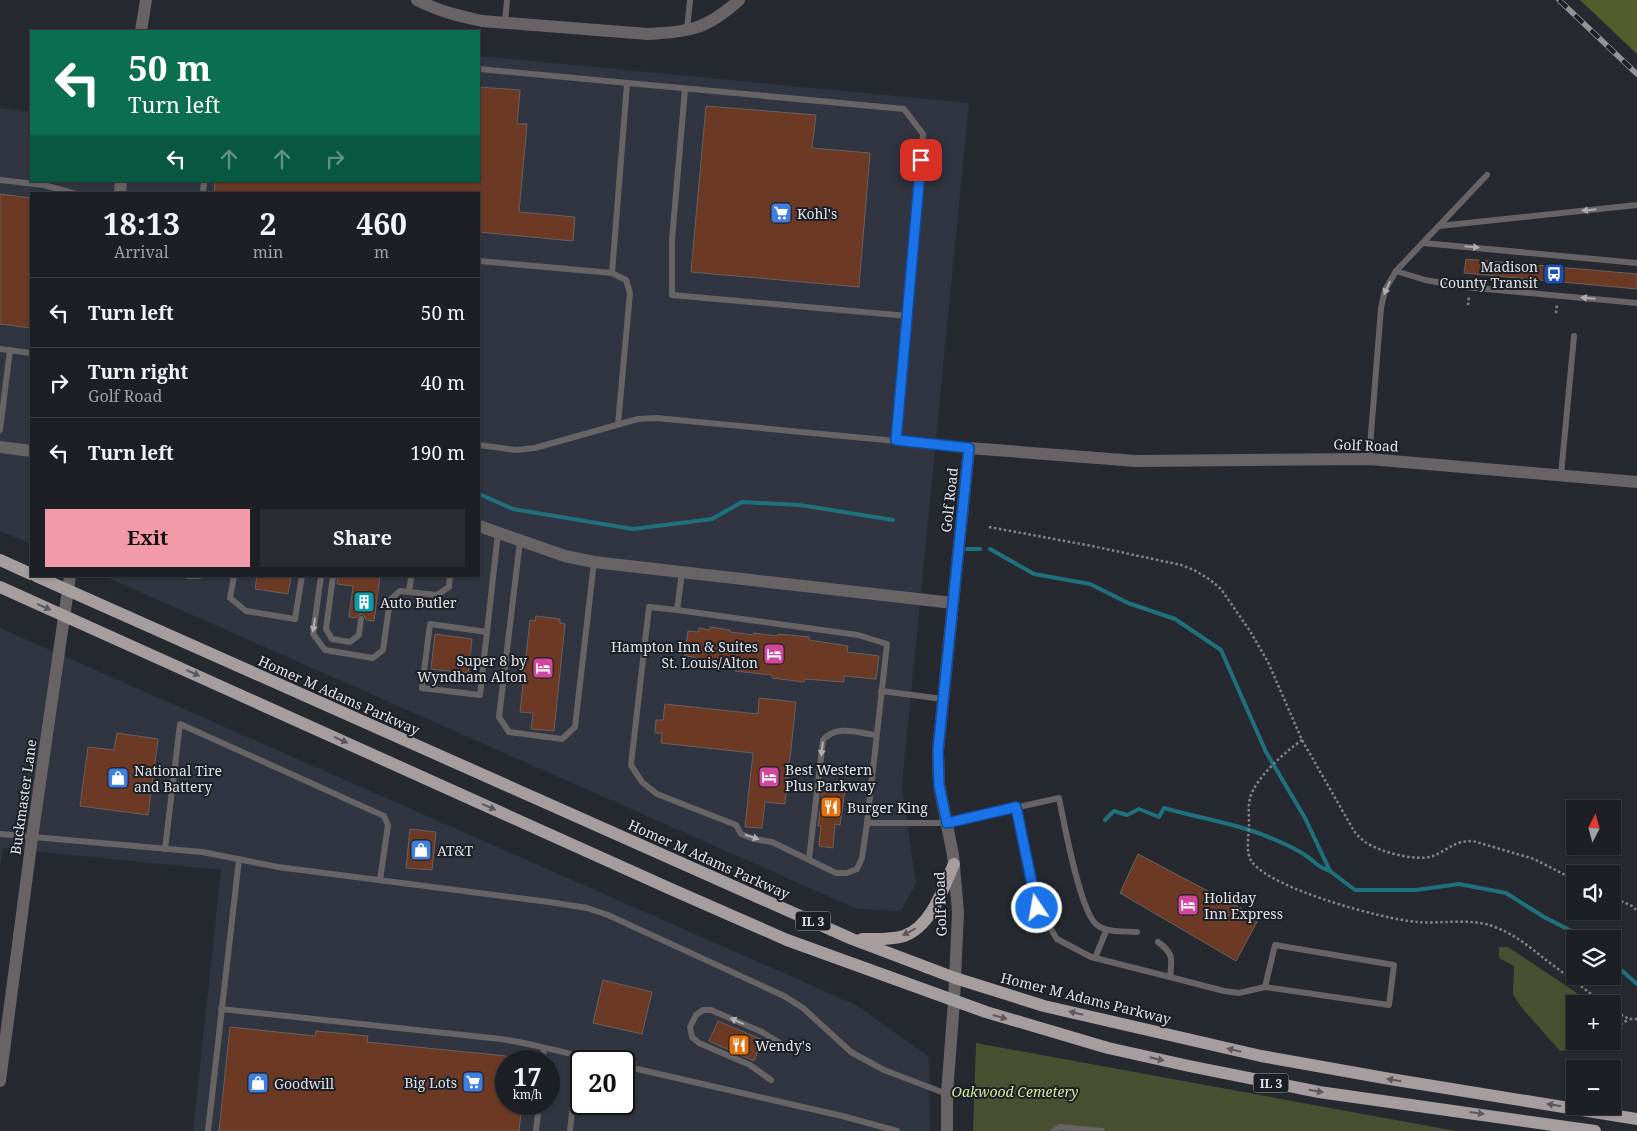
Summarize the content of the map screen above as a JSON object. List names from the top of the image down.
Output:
{
  "streets": {
    "main road": ["Homer M Adams Parkway", "IL 3"],
    "street": ["Golf Road", "Buckmaster Lane"]
  },
  "crossings": [
    ["Golf Road", "Homer M Adams Parkway"],
    ["Golf Road", "IL 3"],
    ["Homer M Adams Parkway", "Buckmaster Lane"],
    ["Buckmaster Lane", "IL 3"]
  ],
  "parks": ["Oakwood Cemetery"],
  "places": {
    "supermarket": ["Kohl's", "Big Lots"],
    "bus stop": ["Madison County Transit"],
    "building": ["Auto Butler"],
    "hotel": [
      "Hampton Inn & Suites St. Louis/Alton",
      "Super 8 by Wyndham Alton",
      "Best Western Plus Parkway",
      "Holiday Inn Express"
    ],
    "shop": ["National Tire and Battery", "AT&T", "Goodwill"],
    "restaurant": ["Burger King", "Wendy's"]
  },
  "north": "top",
  "page": {
    "turn": ["50 m", "Turn left"],
    "eta": [
      "18:13",
      "Arrival",
      "2",
      "min",
      "460",
      "m"
    ],
    "list": [
      {
        "name": "Turn left",
        "value": "50 m"
      },
      {
        "name": "Turn right",
        "note": "Golf Road",
        "value": "40 m"
      },
      {
        "name": "Turn left",
        "value": "190 m"
      }
    ],
    "buttons": ["Exit", "Share"],
    "map_buttons": ["+", "−"],
    "speed": "17 km/h",
    "limit": "20"
  }
}
